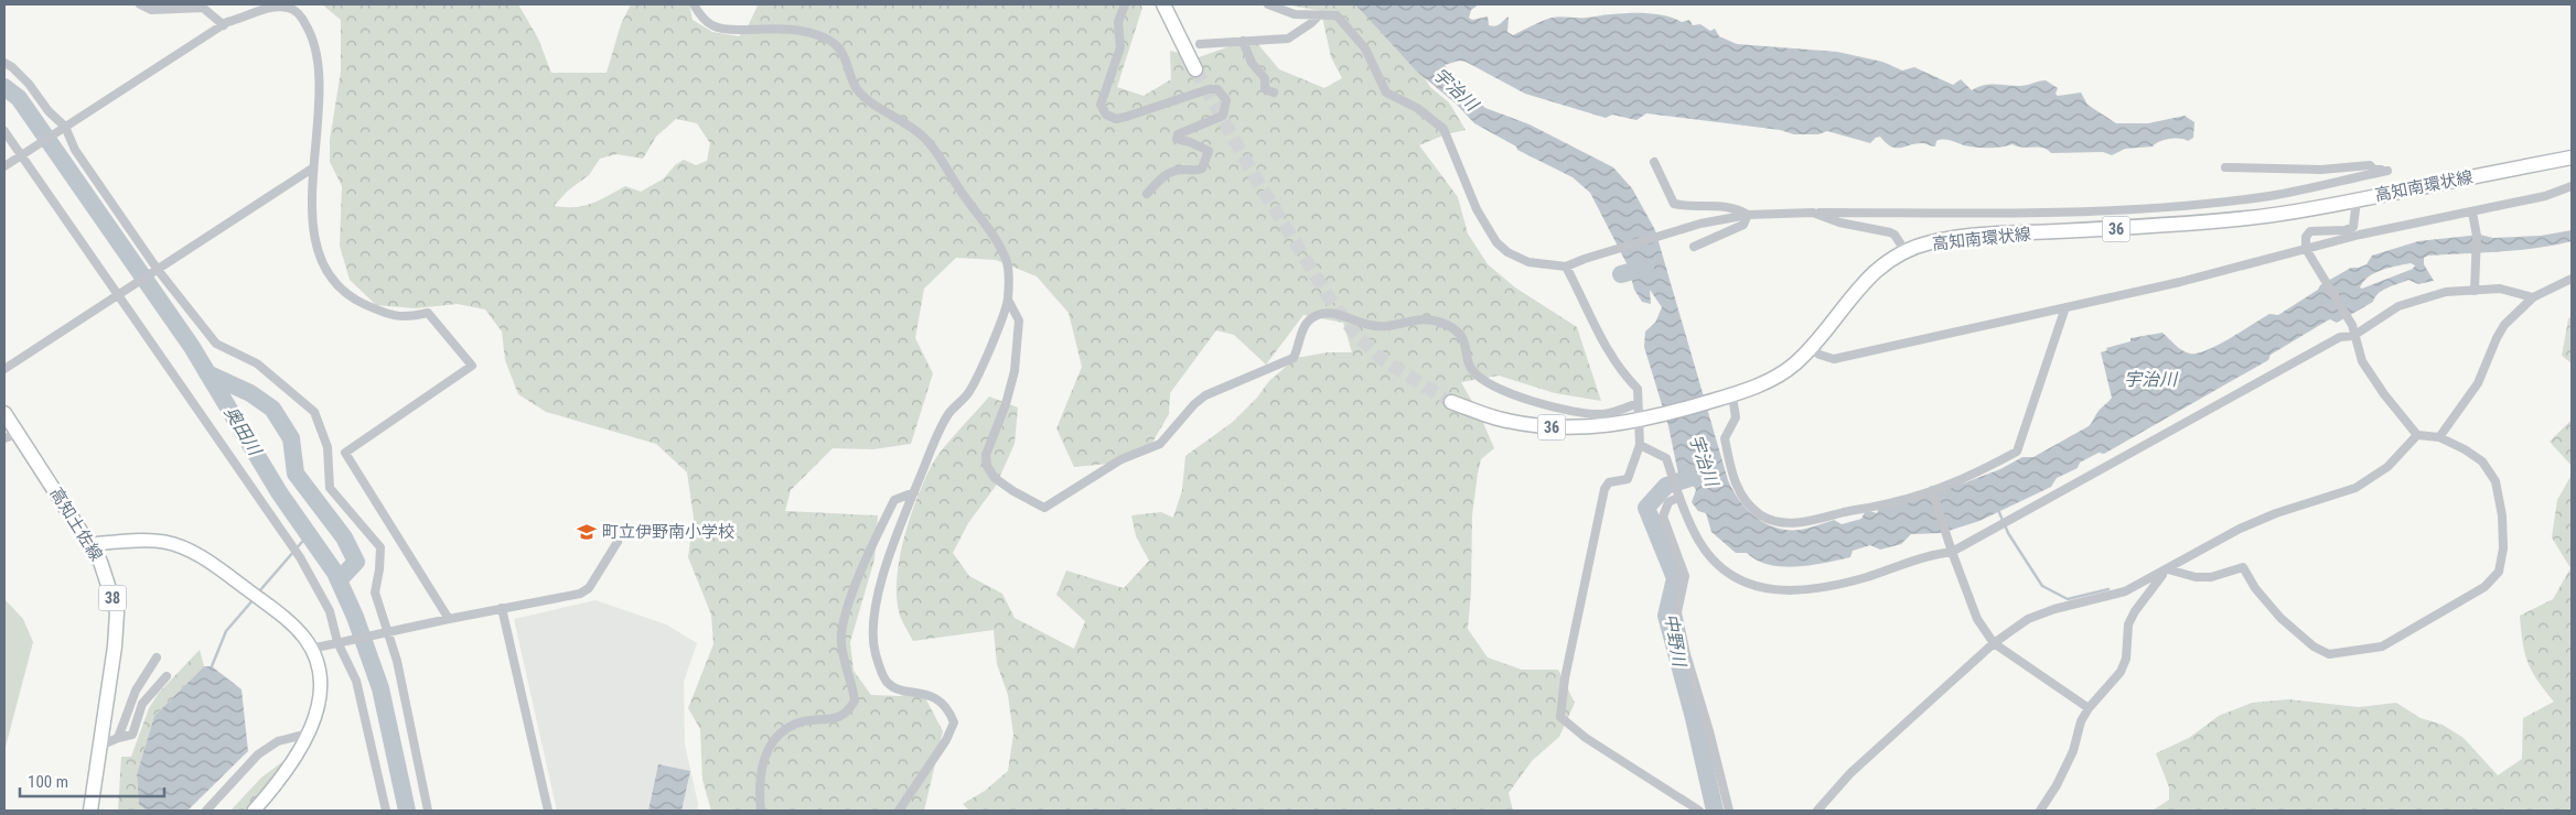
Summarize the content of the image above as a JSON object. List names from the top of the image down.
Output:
{
  "streets": {
    "main road": [
      "高知南環状線",
      "36",
      "高知土佐線",
      "38"
    ]
  },
  "water": ["宇治川", "奥田川", "中野川"],
  "places": {
    "school or university": ["町立伊野南小学校"]
  },
  "scale_bar": "100 m"
}
